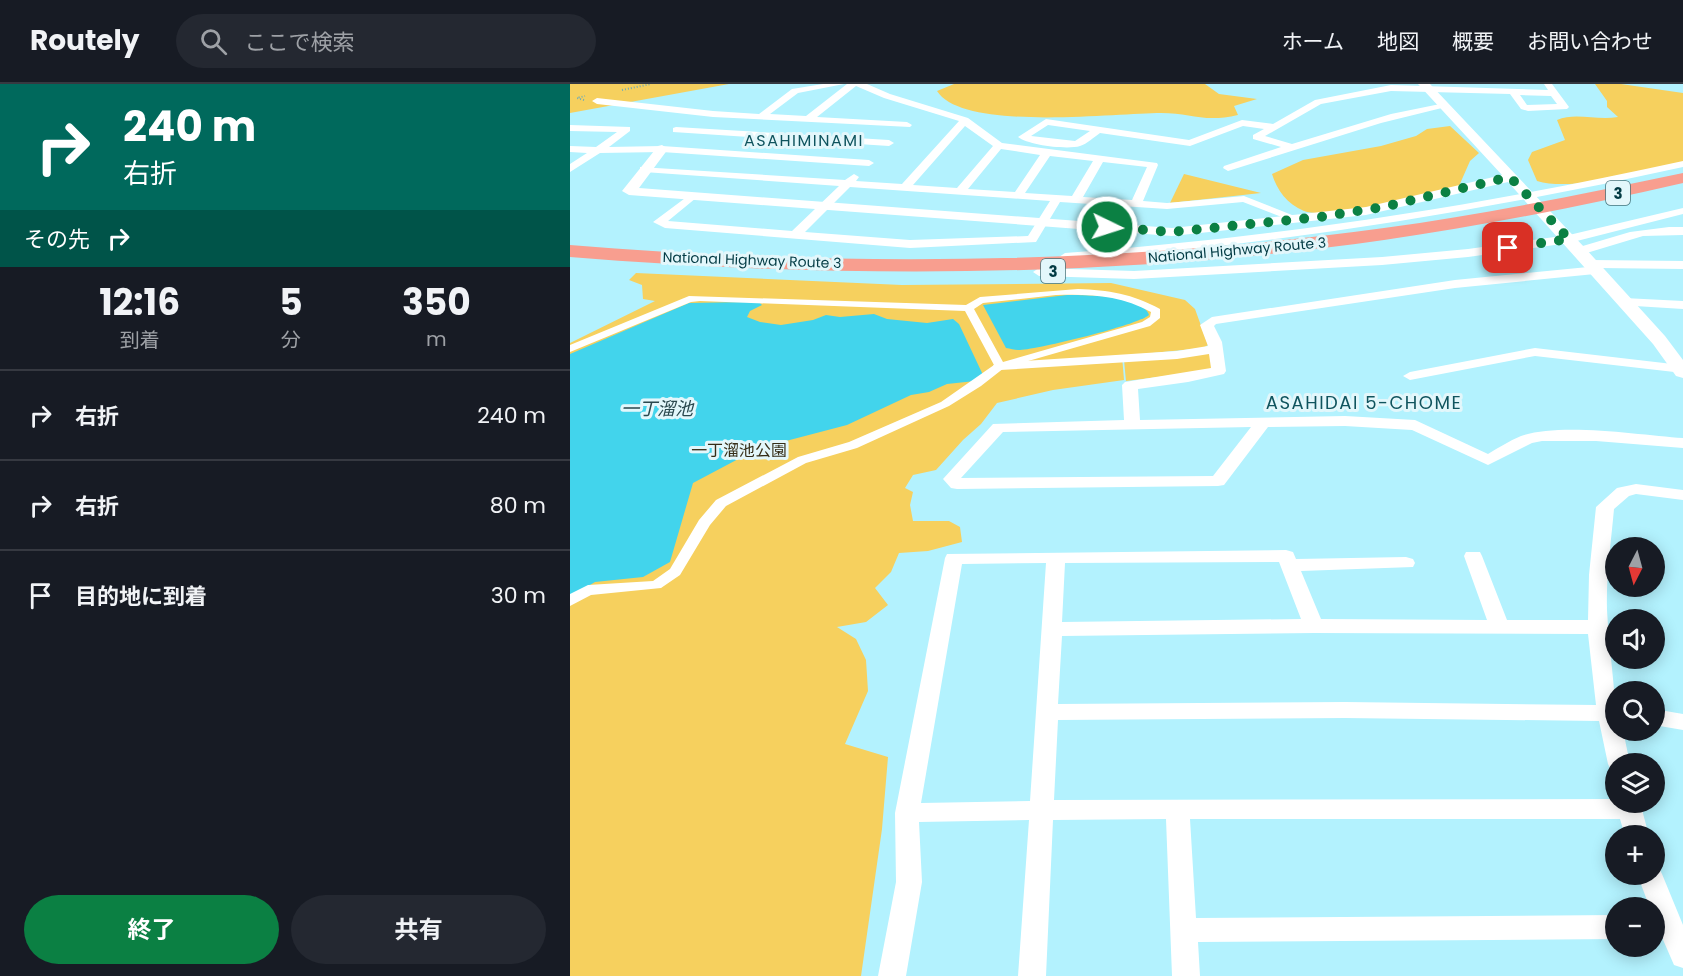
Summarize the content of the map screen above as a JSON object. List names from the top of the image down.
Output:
{
  "streets": {
    "highway": ["3", "National Highway Route 3"]
  },
  "districts": ["ASAHIMINAMI", "ASAHIDAI 5-CHOME"],
  "water": ["一丁溜池"],
  "parks": ["一丁溜池公園"],
  "north": "bottom",
  "page": {
    "header": "Routely",
    "search": "ここで検索",
    "nav": [
      "ホーム",
      "地図",
      "概要",
      "お問い合わせ"
    ],
    "turn": ["240 m", "右折"],
    "then": "その先",
    "eta": [
      "12:16",
      "到着",
      "5",
      "分",
      "350",
      "m"
    ],
    "list": [
      {
        "name": "右折",
        "value": "240 m"
      },
      {
        "name": "右折",
        "value": "80 m"
      },
      {
        "name": "目的地に到着",
        "value": "30 m"
      }
    ],
    "map_buttons": ["+", "−"],
    "buttons": ["終了", "共有"]
  }
}
